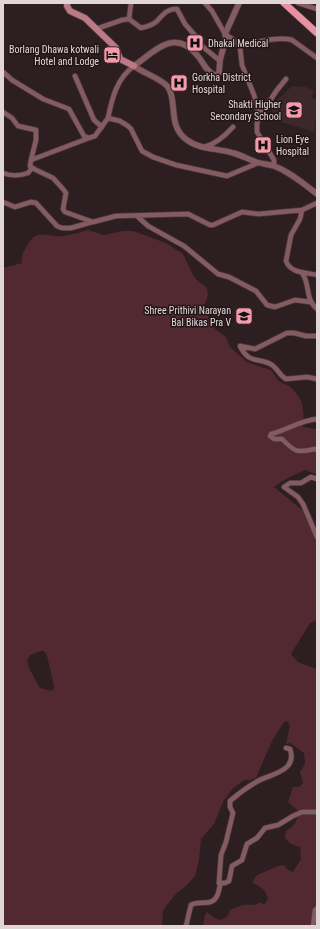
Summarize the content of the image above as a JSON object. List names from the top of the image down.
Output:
{
  "places": {
    "hospital": ["Dhakal Medical", "Gorkha District Hospital", "Lion Eye Hospital"],
    "hotel": ["Borlang Dhawa kotwali Hotel and Lodge"],
    "school or university": ["Shakti Higher Secondary School", "Shree Prithivi Narayan Bal Bikas Pra V"]
  }
}
